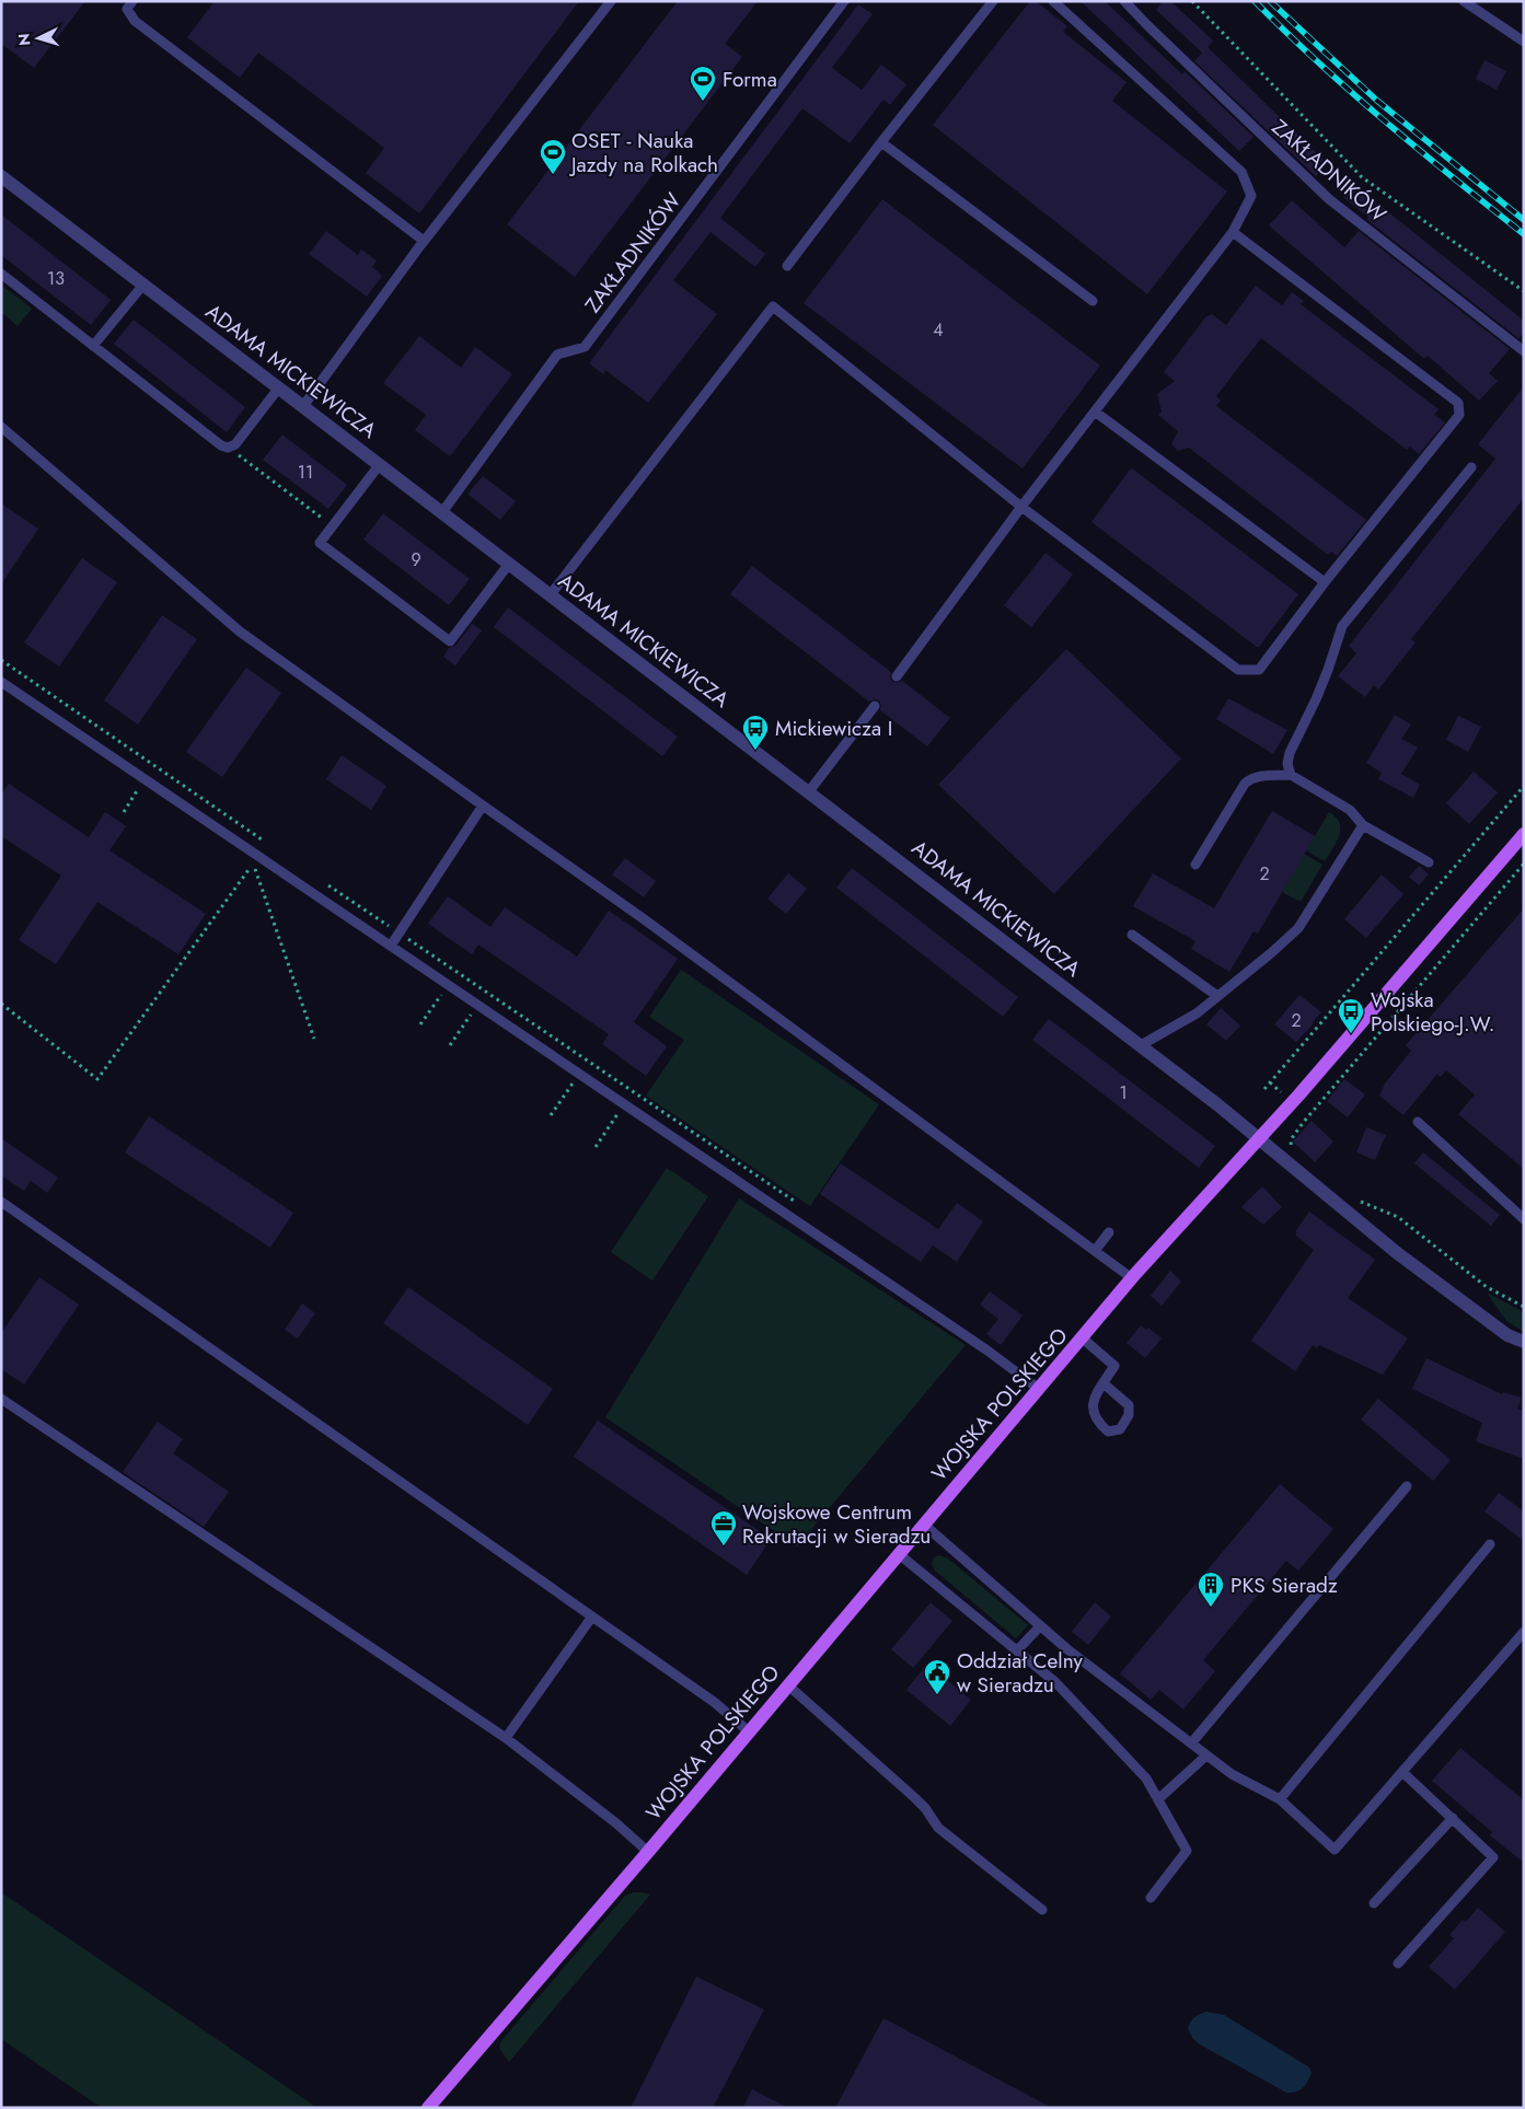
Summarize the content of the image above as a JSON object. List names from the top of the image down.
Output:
{
  "streets": {
    "main road": ["WOJSKA POLSKIEGO"],
    "street": ["ADAMA MICKIEWICZA"],
    "lane": ["ZAKŁADNIKÓW"]
  },
  "crossings": [
    ["ZAKŁADNIKÓW", "ADAMA MICKIEWICZA"],
    ["ADAMA MICKIEWICZA", "WOJSKA POLSKIEGO"]
  ],
  "places": {
    "sports": ["Forma", "OSET - Nauka Jazdy na Rolkach"],
    "bus stop": ["Mickiewicza I", "Wojska Polskiego-J.W."],
    "office": ["Wojskowe Centrum Rekrutacji w Sieradzu"],
    "building": ["PKS Sieradz"],
    "public building": ["Oddział Celny w Sieradzu"]
  },
  "house_numbers": [
    "13",
    "4",
    "11",
    "9",
    "2",
    "2",
    "1"
  ],
  "north": "left"
}
